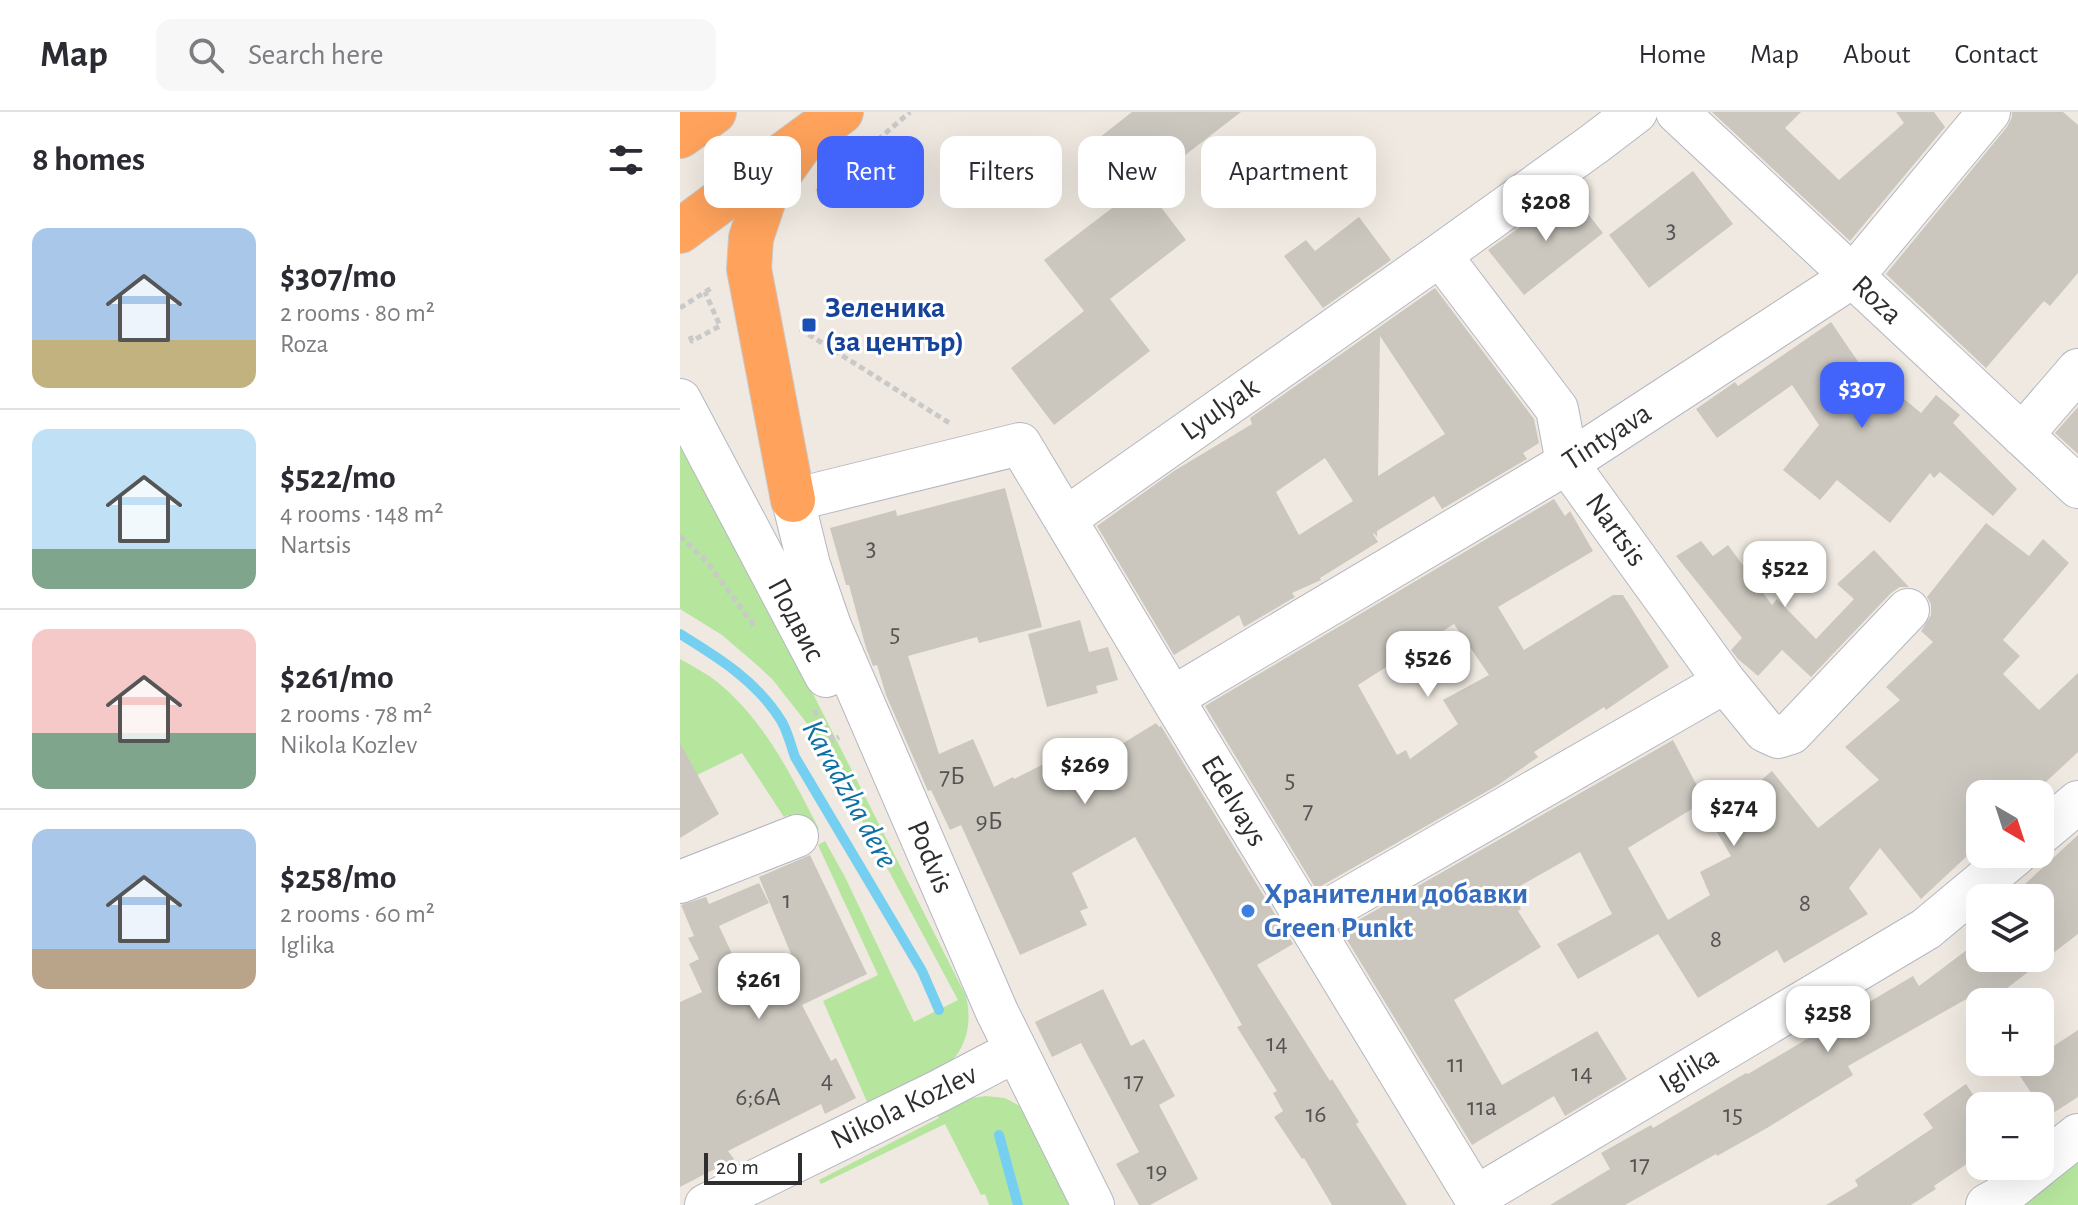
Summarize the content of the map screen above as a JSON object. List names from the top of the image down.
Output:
{
  "streets": {
    "street": [
      "Roza",
      "Lyulyak",
      "Tintyava",
      "Nartsis",
      "Подвис",
      "Edelvays",
      "Podvis",
      "Iglika",
      "Nikola Kozlev"
    ]
  },
  "crossings": [
    ["Roza", "Tintyava"],
    ["Lyulyak", "Nartsis"],
    ["Lyulyak", "Edelvays"],
    ["Tintyava", "Nartsis"],
    ["Tintyava", "Edelvays"],
    ["Подвис", "Podvis"],
    ["Edelvays", "Iglika"],
    ["Podvis", "Nikola Kozlev"]
  ],
  "water": ["Karadzha dere"],
  "places": {
    "transit": ["Зеленика (за център)"],
    "other": ["Хранителни добавки Green Punkt"]
  },
  "house_numbers": [
    "3",
    "3",
    "5",
    "7Б",
    "5",
    "7",
    "9Б",
    "1",
    "8",
    "8",
    "14",
    "11",
    "14",
    "4",
    "17",
    "6;6А",
    "11a",
    "16",
    "15",
    "17",
    "19"
  ],
  "scale_bar": "20 m",
  "north": "bottom right",
  "page": {
    "header": "Map",
    "search": "Search here",
    "nav": [
      "Home",
      "Map",
      "About",
      "Contact"
    ],
    "heading": "8 homes",
    "chip": [
      "Buy",
      "Rent",
      "Filters",
      "New",
      "Apartment"
    ],
    "price": [
      "$208",
      "$307",
      "$522",
      "$526",
      "$269",
      "$274",
      "$261",
      "$258"
    ],
    "list": [
      {
        "name": "$307/mo",
        "note": "2 rooms · 80 m² · Roza"
      },
      {
        "name": "$522/mo",
        "note": "4 rooms · 148 m² · Nartsis"
      },
      {
        "name": "$261/mo",
        "note": "2 rooms · 78 m² · Nikola Kozlev"
      },
      {
        "name": "$258/mo",
        "note": "2 rooms · 60 m² · Iglika"
      }
    ],
    "map_buttons": ["+", "−"],
    "scale": "20 m"
  }
}
